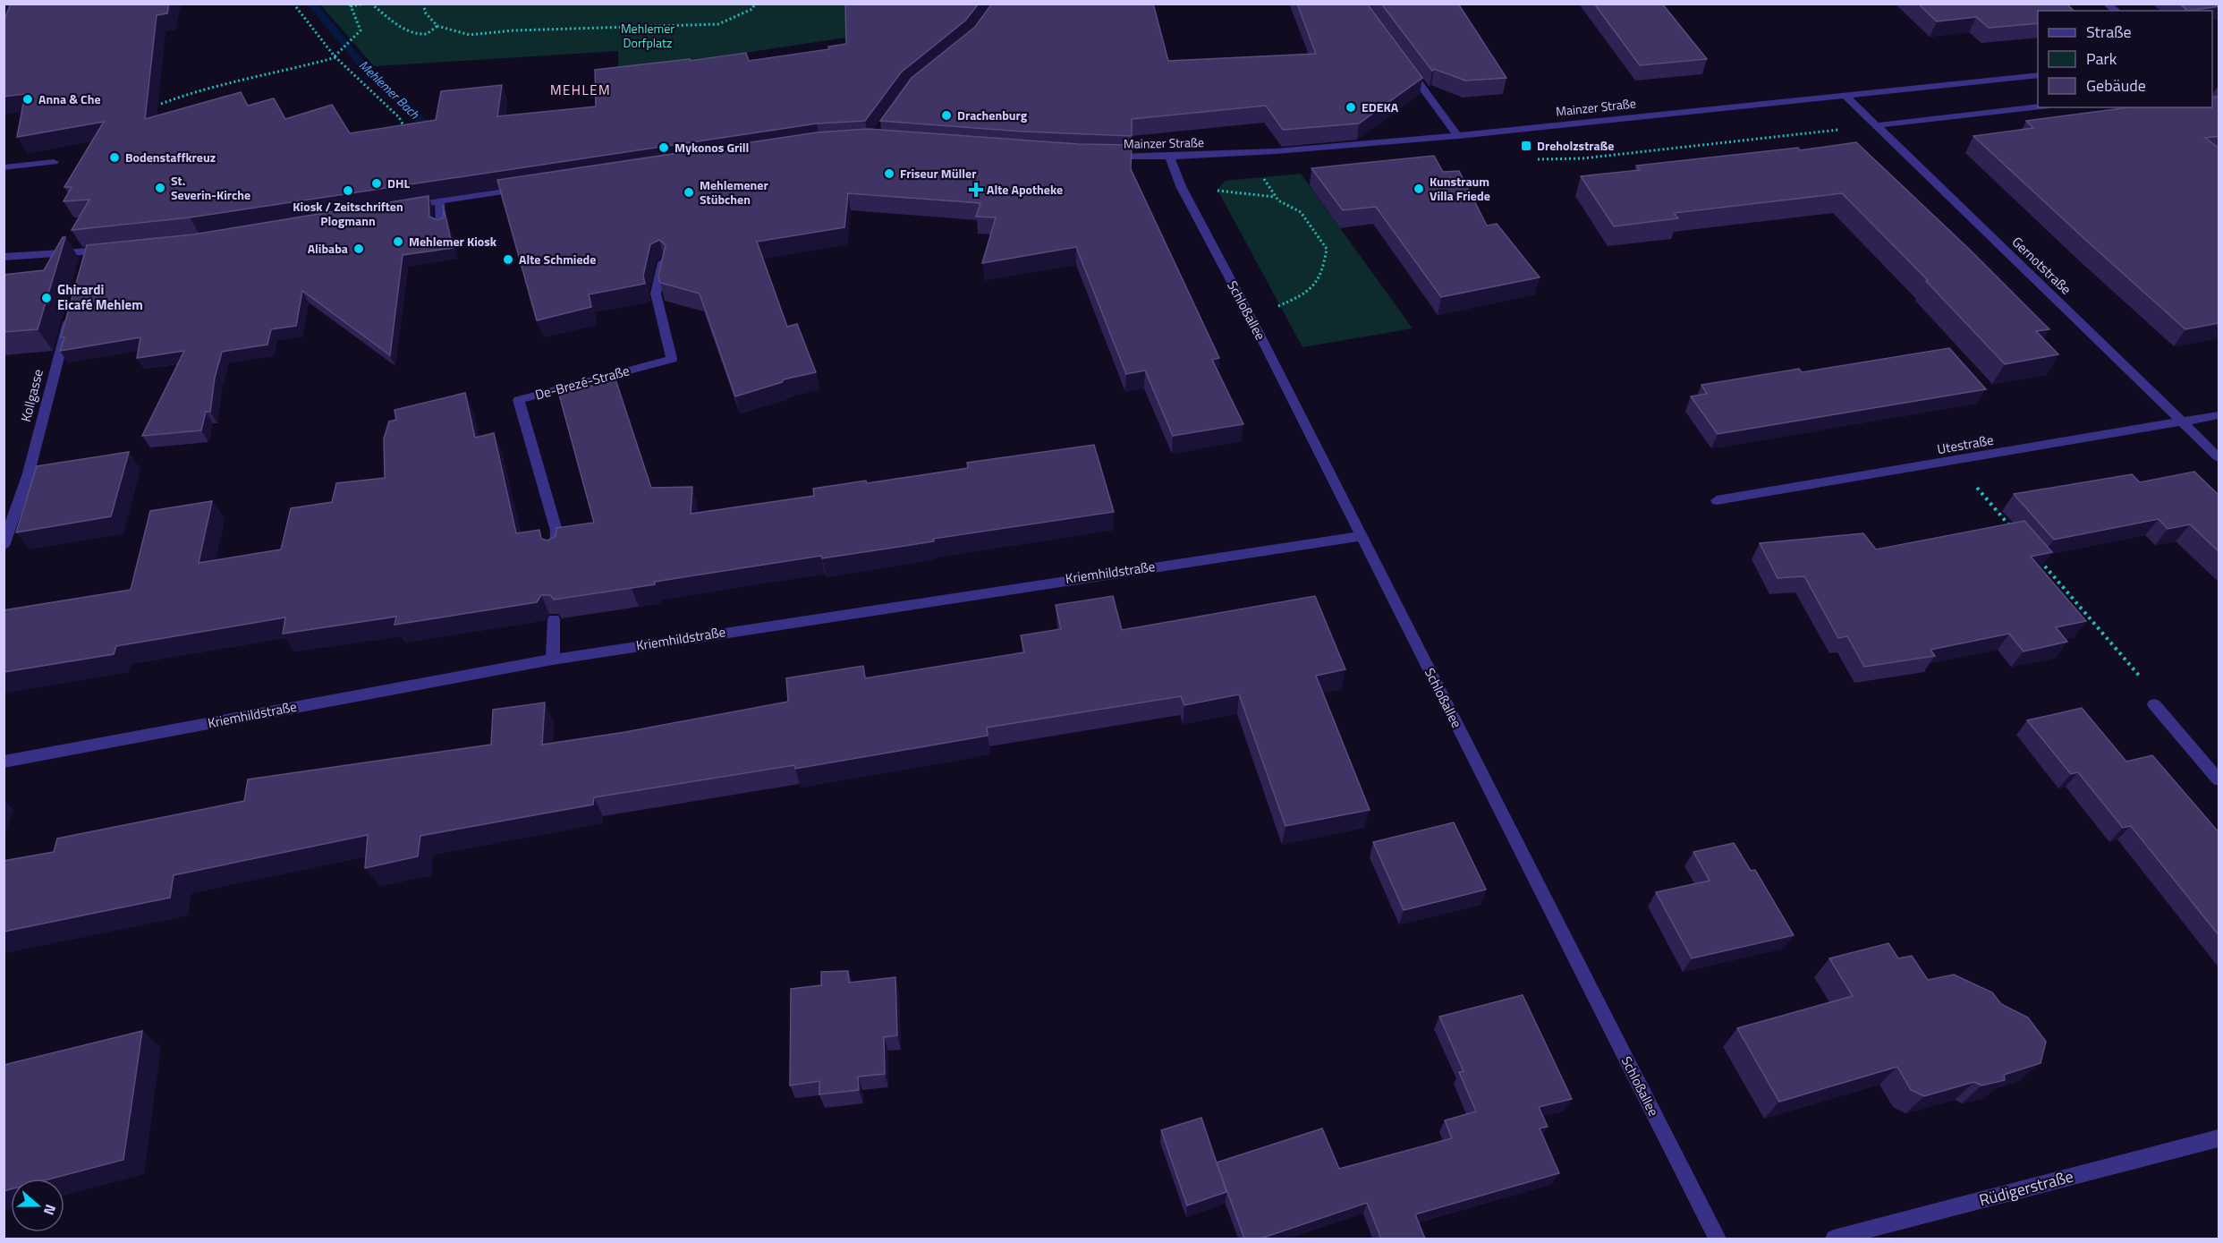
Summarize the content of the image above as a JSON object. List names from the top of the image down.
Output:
{
  "streets": {
    "street": [
      "Mainzer Straße",
      "Gernotstraße",
      "Schloßallee",
      "De-Brezé-Straße",
      "Kollgasse",
      "Utestraße",
      "Kriemhildstraße",
      "Rüdigerstraße"
    ]
  },
  "crossings": [
    ["Mainzer Straße", "Gernotstraße"],
    ["Mainzer Straße", "Schloßallee"],
    ["Gernotstraße", "Utestraße"],
    ["Schloßallee", "Kriemhildstraße"]
  ],
  "districts": ["MEHLEM"],
  "water": ["Mehlemer Bach"],
  "parks": ["Mehlemer Dorfplatz"],
  "places": {
    "other": [
      "Anna & Che",
      "EDEKA",
      "Drachenburg",
      "Mykonos Grill",
      "Bodenstaffkreuz",
      "Friseur Müller",
      "DHL",
      "St. Severin-Kirche",
      "Kunstraum Villa Friede",
      "Kiosk / Zeitschriften Plogmann",
      "Mehlemener Stübchen",
      "Mehlemer Kiosk",
      "Alibaba",
      "Alte Schmiede",
      "Ghirardi Eicafé Mehlem"
    ],
    "transit": ["Dreholzstraße"],
    "health": ["Alte Apotheke"]
  },
  "legend": ["Straße", "Park", "Gebäude"],
  "north": "right"
}
